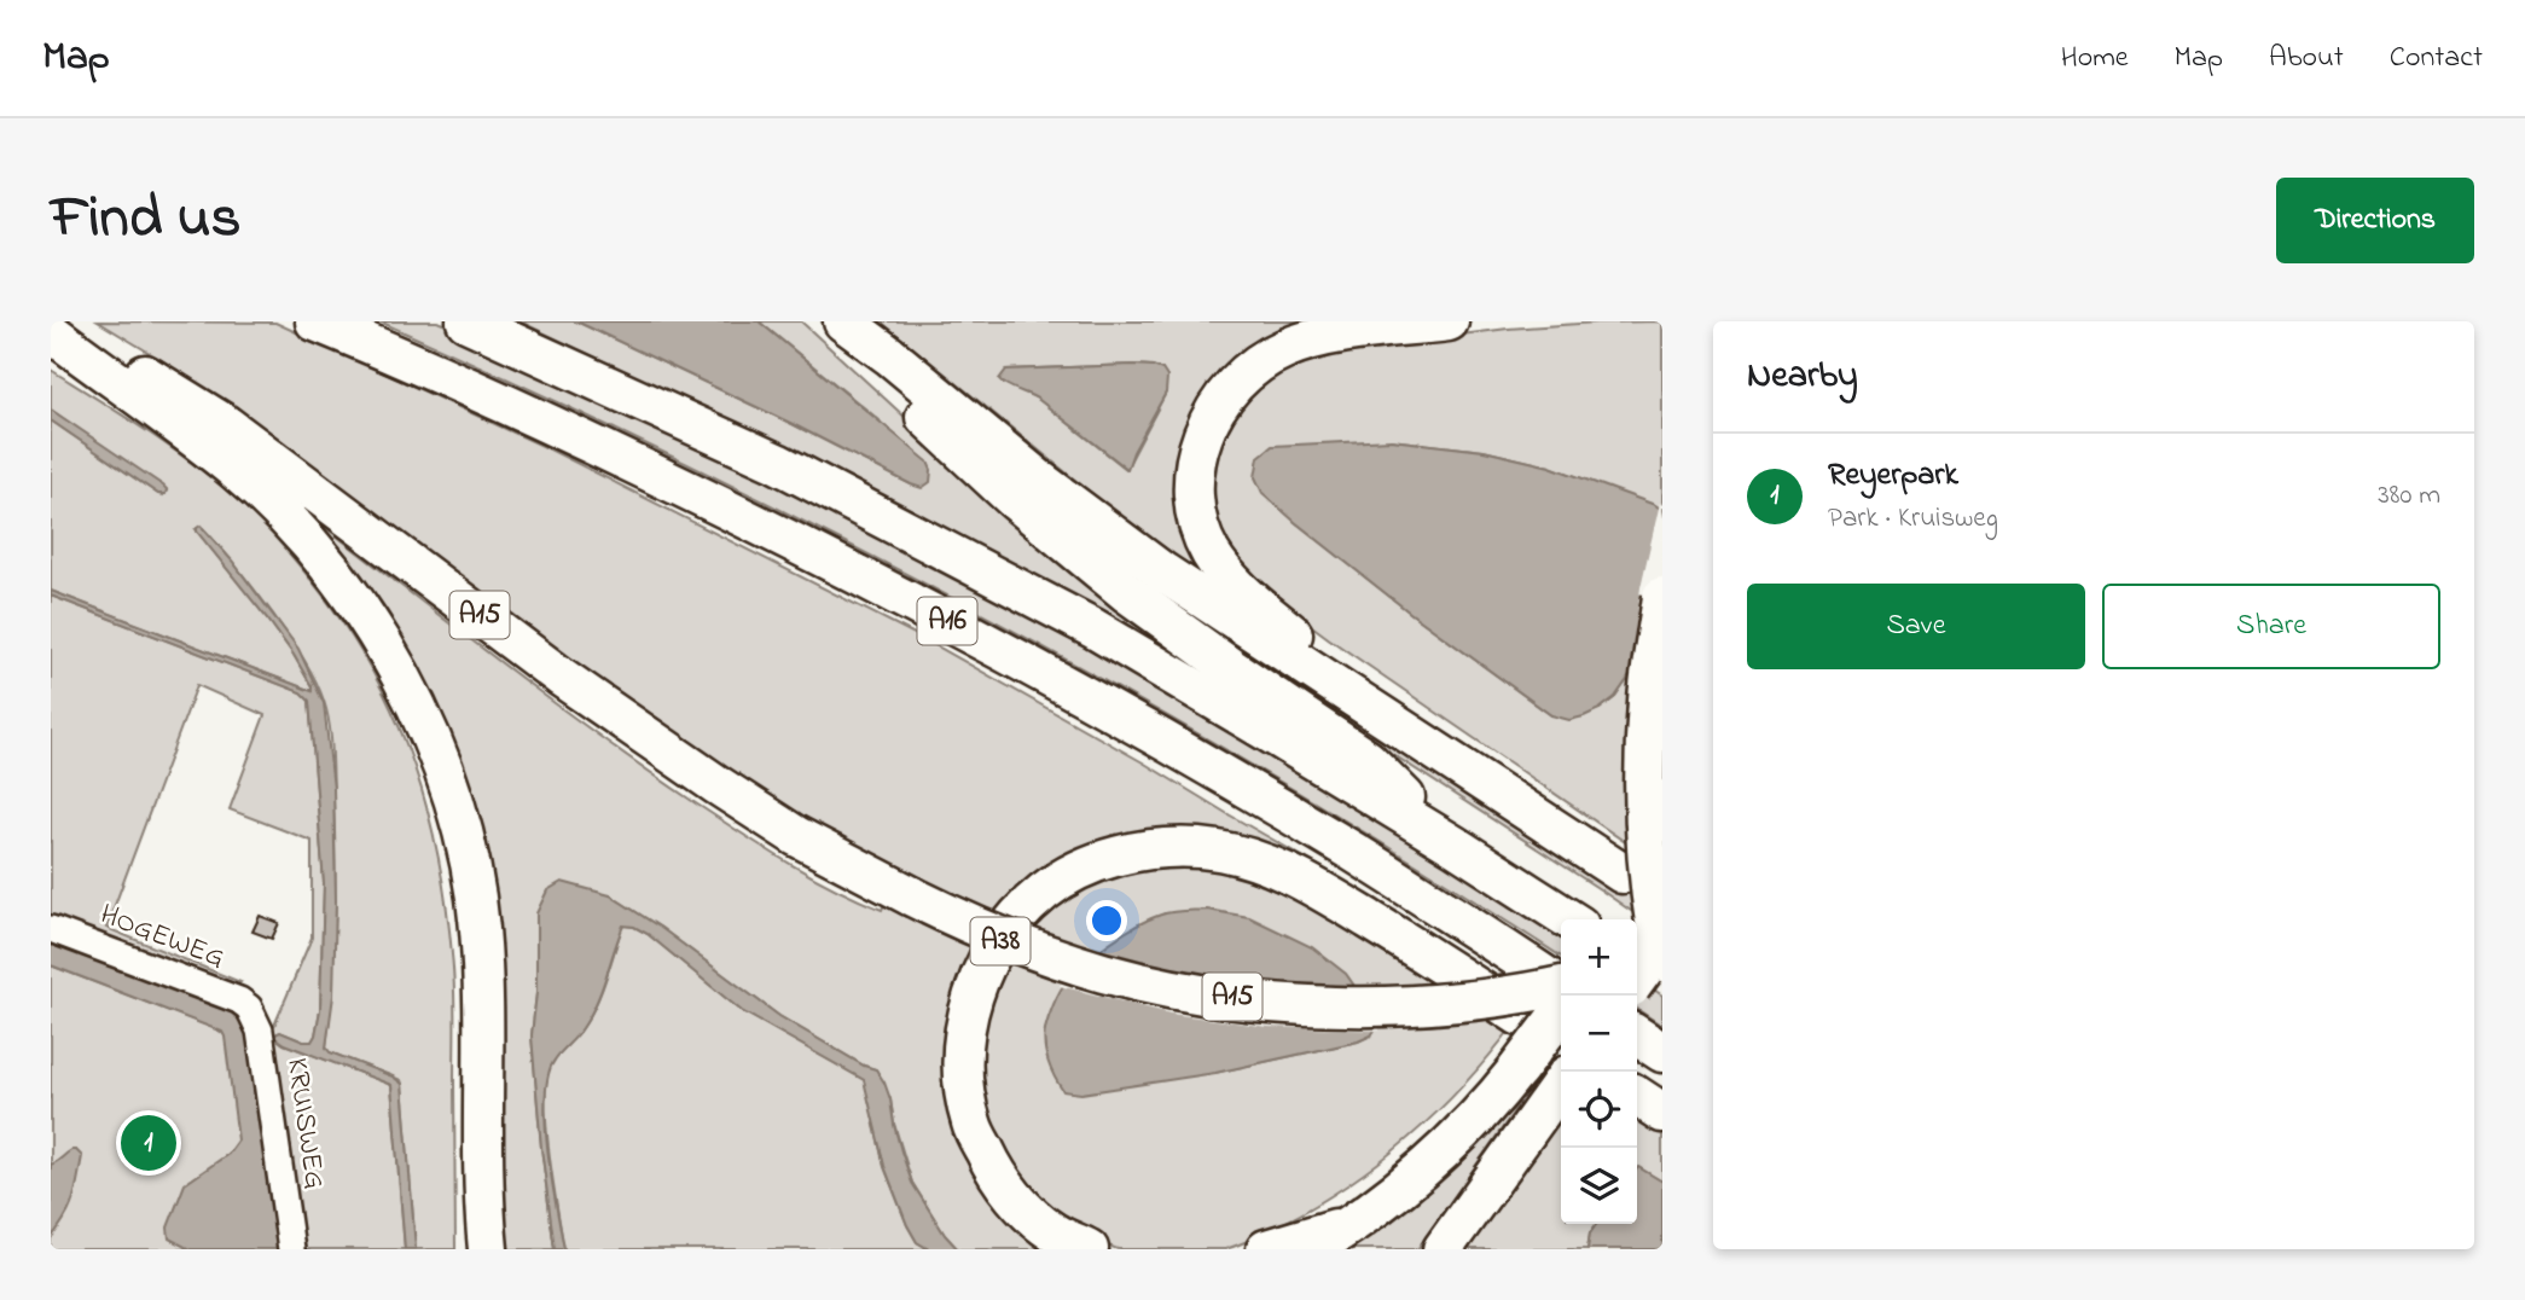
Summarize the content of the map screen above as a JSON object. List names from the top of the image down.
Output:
{
  "streets": {
    "highway": ["A15", "A16", "A38"],
    "street": ["HOGEWEG", "KRUISWEG"]
  },
  "crossings": [
    ["A15", "A16"],
    ["HOGEWEG", "KRUISWEG"]
  ],
  "page": {
    "header": "Map",
    "nav": [
      "Home",
      "Map",
      "About",
      "Contact"
    ],
    "title": "Find us",
    "buttons": [
      "Directions",
      ["Save", "Share"]
    ],
    "heading": "Nearby",
    "list": [
      {
        "mark": "1",
        "name": "Reyerpark",
        "note": "Park · Kruisweg",
        "value": "380 m"
      }
    ],
    "map_buttons": ["+", "−"],
    "pins": "1"
  }
}
